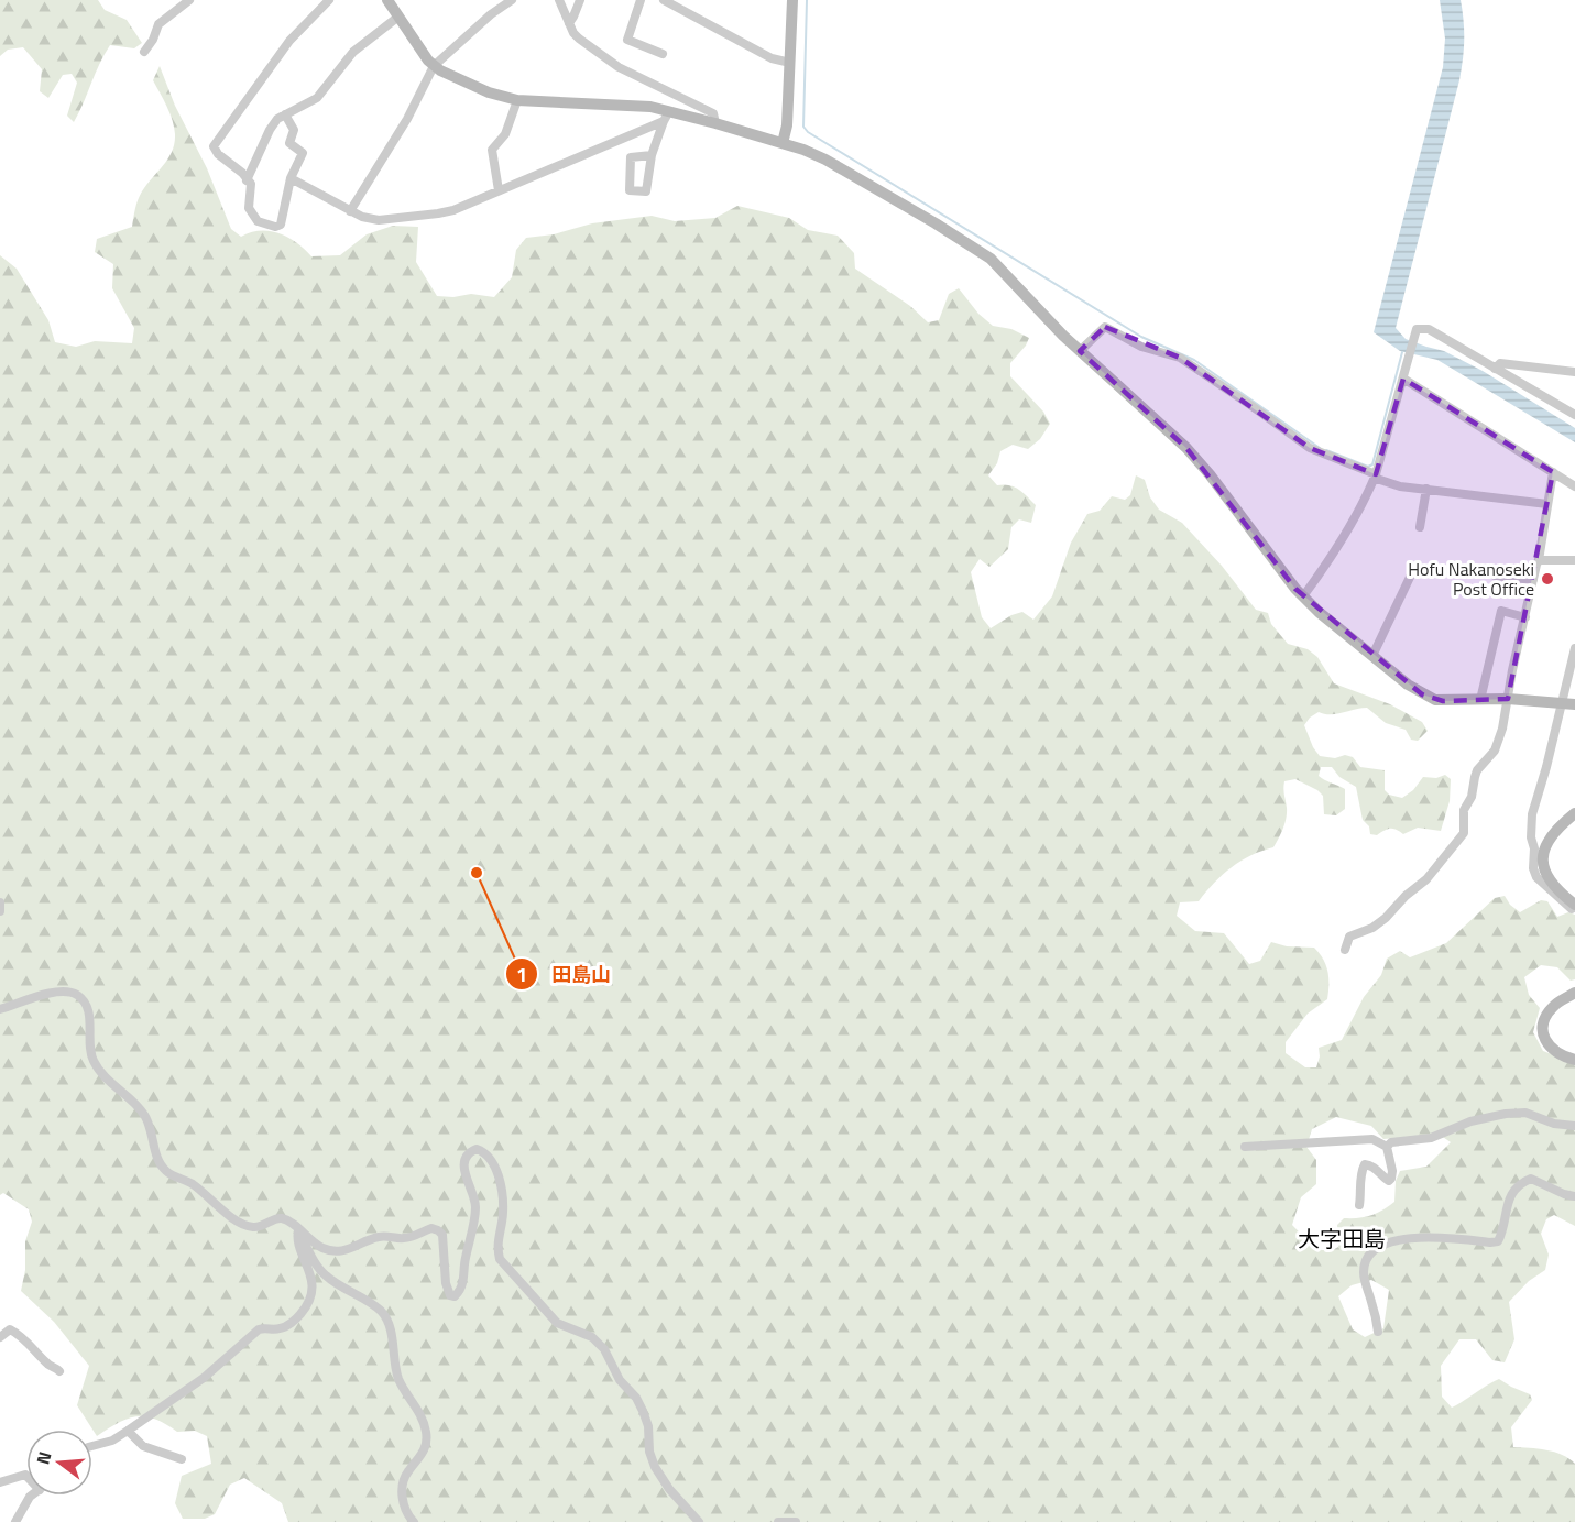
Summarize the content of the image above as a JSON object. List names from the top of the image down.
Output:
{
  "districts": ["大字田島"],
  "places": ["Hofu Nakanoseki Post Office", "田島山"],
  "north": "left"
}
